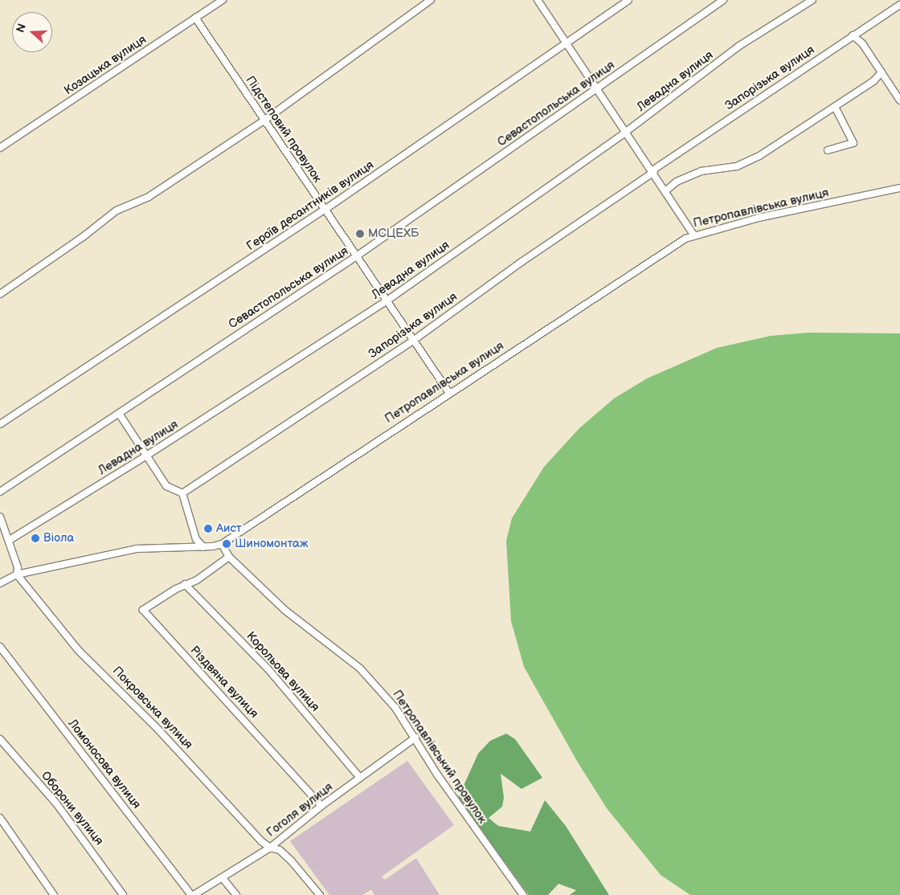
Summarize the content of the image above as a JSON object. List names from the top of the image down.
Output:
{
  "streets": {
    "street": [
      "Козацька вулиця",
      "Запорізька вулиця",
      "Левадна вулиця",
      "Севастопольська вулиця",
      "Підстеповий провулок",
      "Героїв десантників вулиця",
      "Петропавлівська вулиця",
      "Корольова вулиця",
      "Різдвяна вулиця",
      "Покровська вулиця",
      "Петропавлівський провулок",
      "Ломоносова вулиця",
      "Оборони вулиця",
      "Гоголя вулиця"
    ]
  },
  "crossings": [
    ["Козацька вулиця", "Підстеповий провулок"],
    ["Запорізька вулиця", "Підстеповий провулок"],
    ["Левадна вулиця", "Підстеповий провулок"],
    ["Севастопольська вулиця", "Підстеповий провулок"],
    ["Підстеповий провулок", "Героїв десантників вулиця"],
    ["Підстеповий провулок", "Петропавлівська вулиця"],
    ["Петропавлівська вулиця", "Покровська вулиця"],
    ["Петропавлівська вулиця", "Петропавлівський провулок"],
    ["Корольова вулиця", "Різдвяна вулиця"],
    ["Корольова вулиця", "Гоголя вулиця"],
    ["Різдвяна вулиця", "Гоголя вулиця"],
    ["Покровська вулиця", "Гоголя вулиця"],
    ["Петропавлівський провулок", "Гоголя вулиця"],
    ["Ломоносова вулиця", "Гоголя вулиця"]
  ],
  "places": [
    "МСЦЕХБ",
    "Аист",
    "Віола",
    "Шиномонтаж"
  ],
  "north": "left"
}
